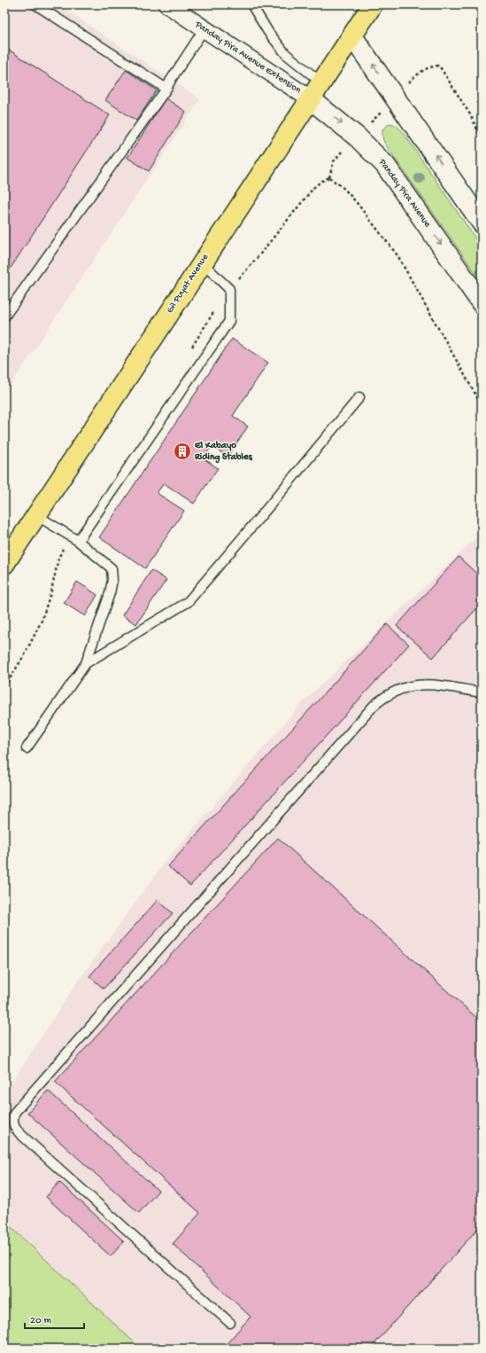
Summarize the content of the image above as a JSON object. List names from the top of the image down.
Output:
{
  "streets": {
    "main road": ["Panday Pira Avenue", "Gil Puyat Avenue"],
    "street": ["Panday Pira Avenue Extension"]
  },
  "crossings": [
    ["Panday Pira Avenue Extension", "Panday Pira Avenue"],
    ["Panday Pira Avenue Extension", "Gil Puyat Avenue"],
    ["Panday Pira Avenue", "Gil Puyat Avenue"]
  ],
  "places": {
    "building": ["El Kabayo Riding Stables"]
  },
  "scale_bar": "20 m"
}
